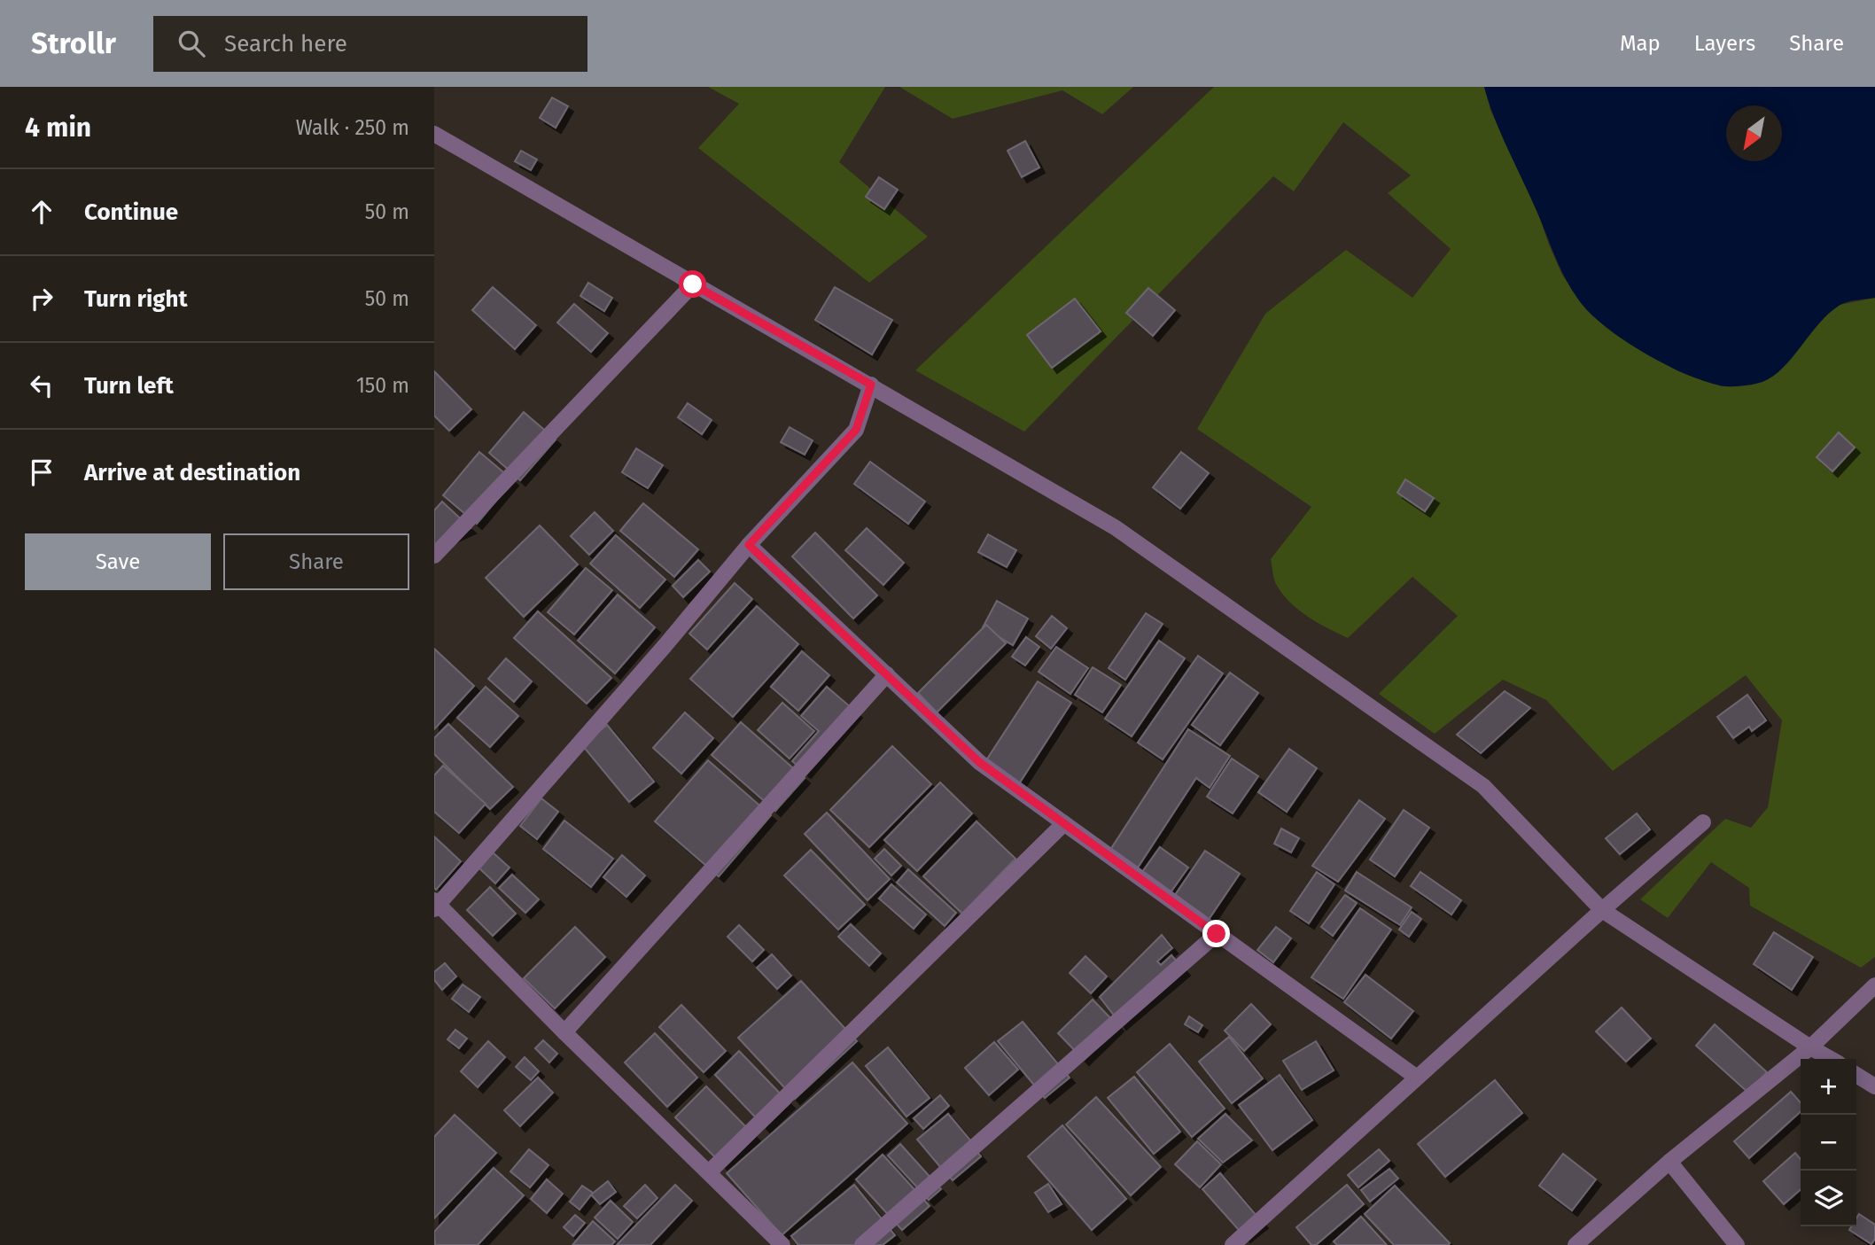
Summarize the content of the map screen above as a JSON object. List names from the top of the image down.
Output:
{
  "north": "bottom left",
  "page": {
    "header": "Strollr",
    "search": "Search here",
    "nav": ["Map", "Layers", "Share"],
    "heading": ["4 min", "Walk · 250 m"],
    "list": [
      ["Continue", "50 m"],
      ["Turn right", "50 m"],
      ["Turn left", "150 m"],
      "Arrive at destination"
    ],
    "buttons": ["Save", "Share"],
    "map_buttons": ["+", "−"]
  }
}
